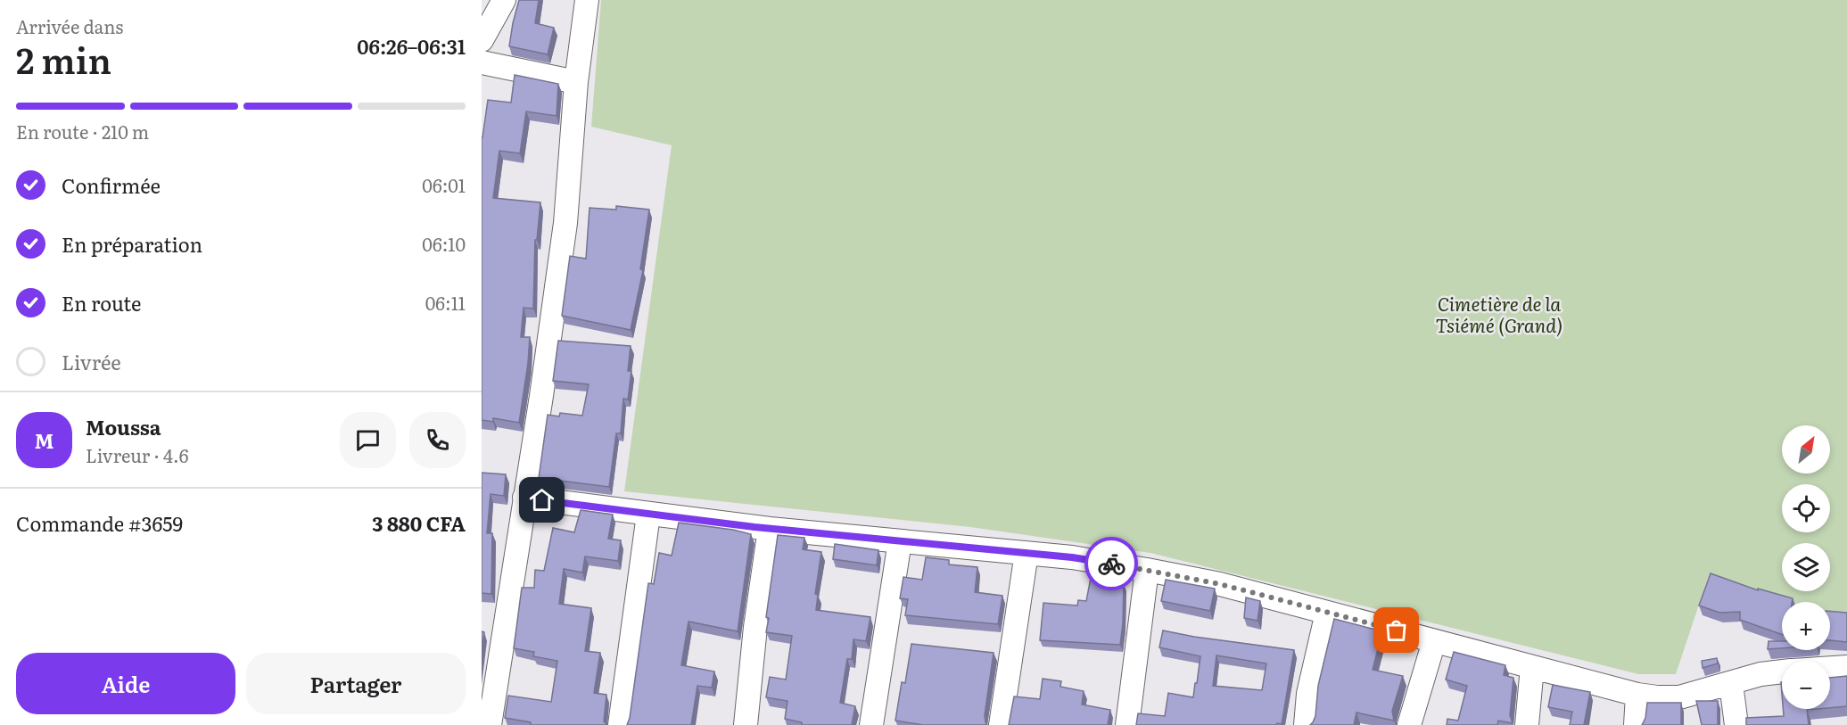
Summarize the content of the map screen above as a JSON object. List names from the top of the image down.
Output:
{
  "parks": ["Cimetière de la Tsiémé (Grand)"],
  "north": "top right",
  "page": {
    "heading": ["2 min", "Arrivée dans", "06:26–06:31"],
    "panel": [
      "Moussa",
      "Livreur · 4.6",
      "Commande #3659",
      "3 880 CFA"
    ],
    "bar": "En route · 210 m",
    "list": [
      ["Confirmée", "06:01"],
      ["En préparation", "06:10"],
      ["En route", "06:11"],
      "Livrée"
    ],
    "round": "M",
    "map_buttons": ["+", "−"],
    "buttons": ["Aide", "Partager"]
  }
}
